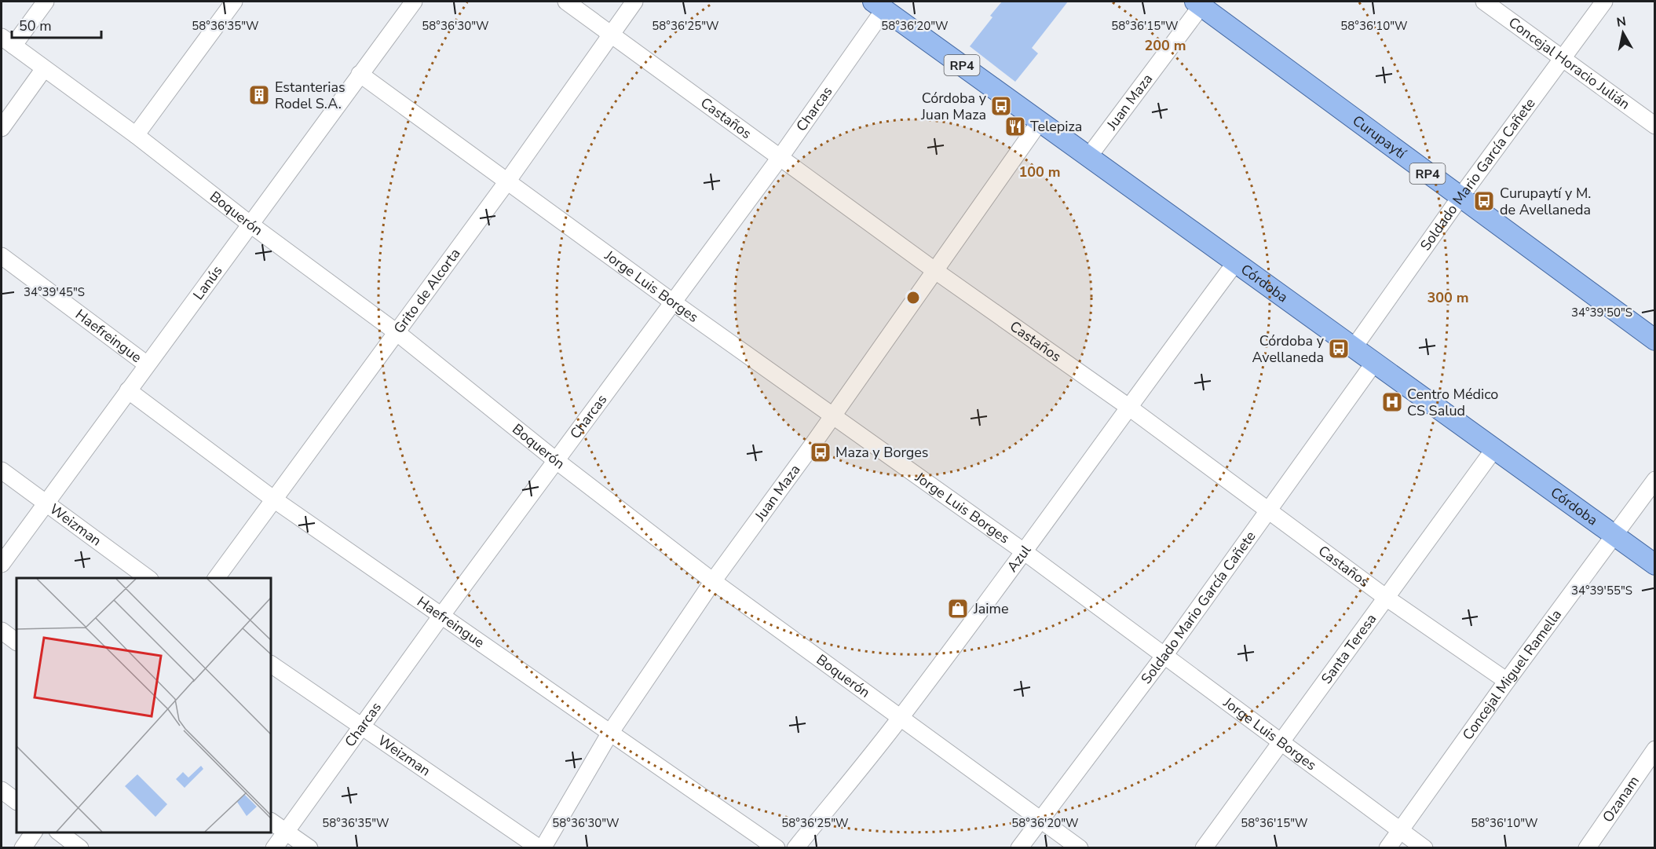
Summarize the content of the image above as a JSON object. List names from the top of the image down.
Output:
{
  "streets": {
    "main road": ["RP4", "Curupaytí", "Córdoba"],
    "street": [
      "Concejal Horacio Julián",
      "Juan Maza",
      "Charcas",
      "Castaños",
      "Soldado Mario García Cañete",
      "Boquerón",
      "Lanús",
      "Jorge Luis Borges",
      "Grito de Alcorta",
      "Haefreingue",
      "Weizman",
      "Azul",
      "Santa Teresa",
      "Concejal Miguel Ramella",
      "Ozanam"
    ]
  },
  "crossings": [
    ["Concejal Horacio Julián", "Soldado Mario García Cañete"],
    ["Juan Maza", "Castaños"],
    ["Juan Maza", "Curupaytí"],
    ["Juan Maza", "Boquerón"],
    ["Juan Maza", "Córdoba"],
    ["Juan Maza", "Jorge Luis Borges"],
    ["Juan Maza", "Haefreingue"],
    ["Charcas", "Castaños"],
    ["Charcas", "Boquerón"],
    ["Charcas", "Córdoba"],
    ["Charcas", "Jorge Luis Borges"],
    ["Charcas", "Haefreingue"],
    ["Charcas", "Weizman"],
    ["Castaños", "Soldado Mario García Cañete"],
    ["Castaños", "Grito de Alcorta"],
    ["Castaños", "Azul"],
    ["Castaños", "Santa Teresa"],
    ["Castaños", "Concejal Miguel Ramella"],
    ["Curupaytí", "Soldado Mario García Cañete"],
    ["Soldado Mario García Cañete", "Boquerón"],
    ["Soldado Mario García Cañete", "Córdoba"],
    ["Soldado Mario García Cañete", "Jorge Luis Borges"],
    ["Boquerón", "Lanús"],
    ["Boquerón", "Grito de Alcorta"],
    ["Boquerón", "Azul"],
    ["Lanús", "Jorge Luis Borges"],
    ["Lanús", "Haefreingue"],
    ["Lanús", "Weizman"],
    ["Córdoba", "Azul"],
    ["Córdoba", "Santa Teresa"],
    ["Córdoba", "Concejal Miguel Ramella"],
    ["Jorge Luis Borges", "Grito de Alcorta"],
    ["Jorge Luis Borges", "Azul"],
    ["Jorge Luis Borges", "Santa Teresa"],
    ["Jorge Luis Borges", "Concejal Miguel Ramella"],
    ["Grito de Alcorta", "Haefreingue"]
  ],
  "places": {
    "building": ["Estanterias Rodel S.A."],
    "bus stop": [
      "Córdoba y Juan Maza",
      "Curupaytí y M. de Avellaneda",
      "Córdoba y Avellaneda",
      "Maza y Borges"
    ],
    "restaurant": ["Telepiza"],
    "hospital": ["Centro Médico CS Salud"],
    "shop": ["Jaime"]
  },
  "scale_bar": "50 m",
  "north": "top",
  "coordinates": [
    "58°36'35\"W",
    "58°36'30\"W",
    "58°36'25\"W",
    "58°36'20\"W",
    "58°36'15\"W",
    "58°36'10\"W",
    "34°39'45\"S",
    "34°39'50\"S",
    "34°39'55\"S"
  ],
  "rings": ["200 m", "100 m", "300 m"]
}
